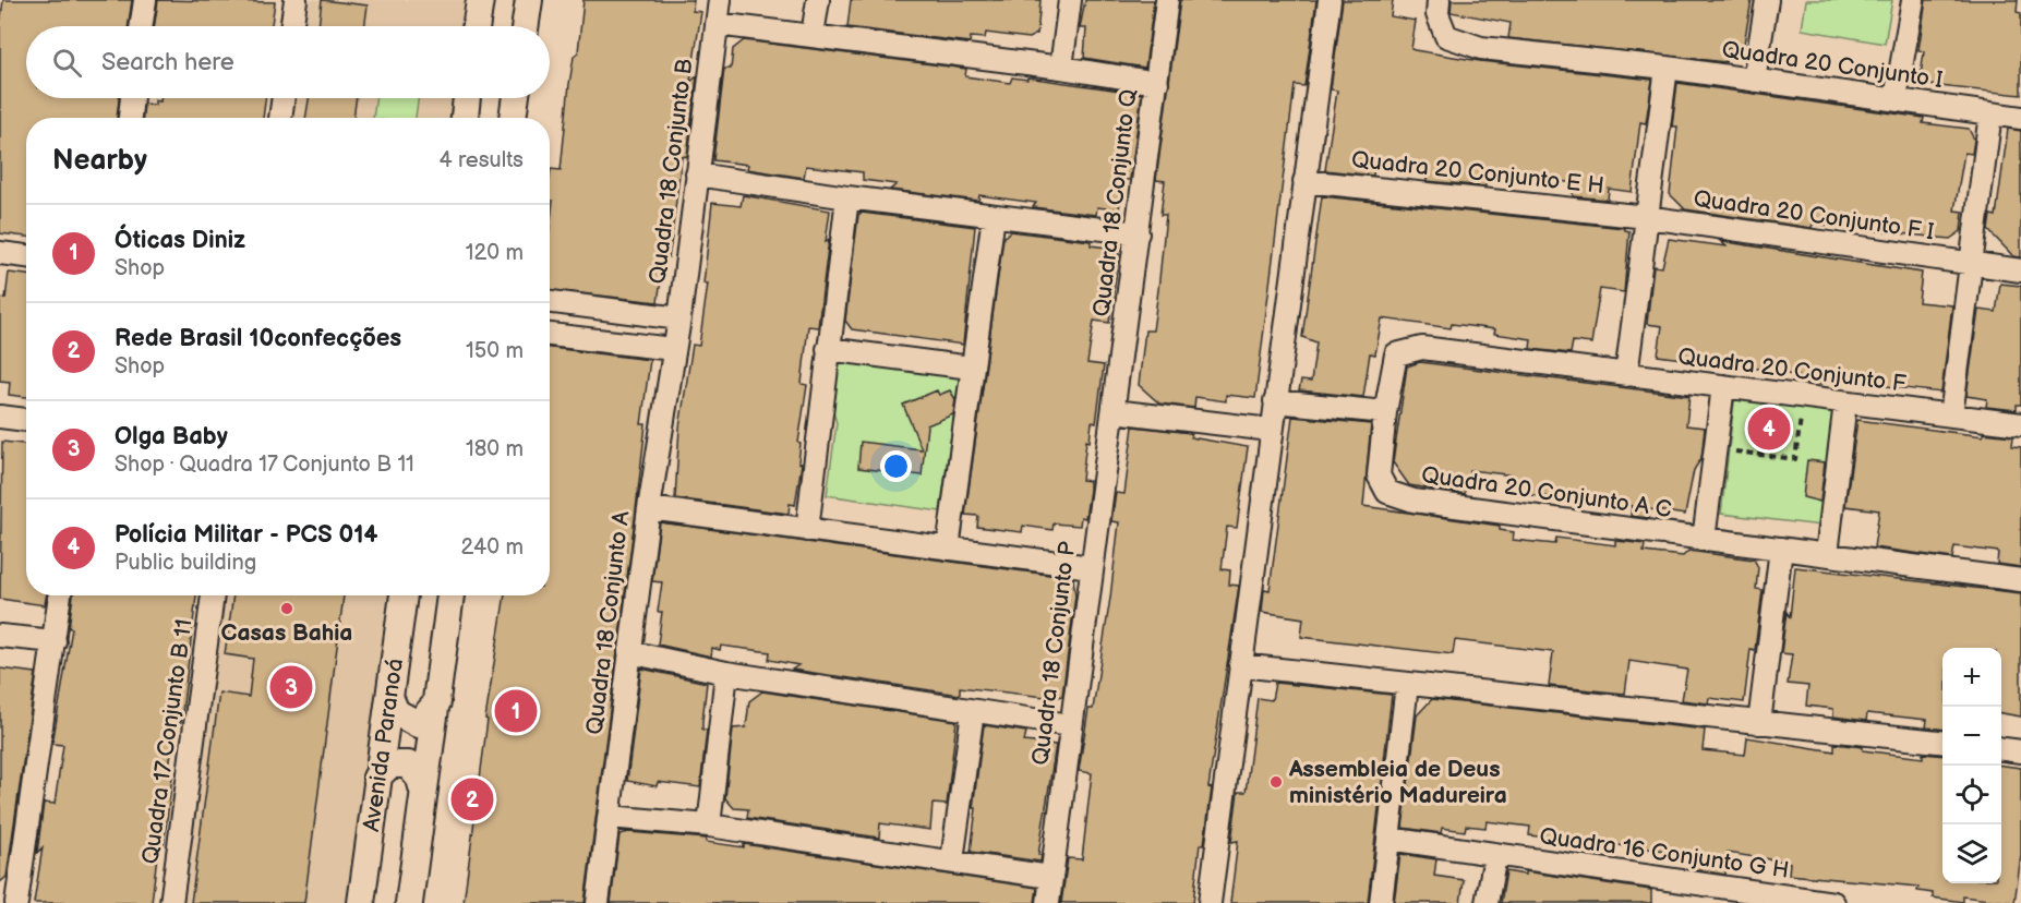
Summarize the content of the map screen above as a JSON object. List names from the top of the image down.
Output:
{
  "streets": {
    "street": [
      "Quadra 20 Conjunto I",
      "Quadra 18 Conjunto B",
      "Quadra 20 Conjunto E H",
      "Quadra 18 Conjunto Q",
      "Quadra 20 Conjunto F I",
      "Quadra 20 Conjunto F",
      "Quadra 20 Conjunto A C",
      "Quadra 18 Conjunto A",
      "Quadra 18 Conjunto P",
      "Quadra 17 Conjunto B 11",
      "Avenida Paranoá",
      "Quadra 16 Conjunto G H"
    ]
  },
  "crossings": [
    ["Quadra 18 Conjunto B", "Quadra 18 Conjunto A"],
    ["Quadra 20 Conjunto E H", "Quadra 20 Conjunto F I"],
    ["Quadra 18 Conjunto Q", "Quadra 18 Conjunto P"],
    ["Quadra 20 Conjunto F", "Quadra 20 Conjunto A C"]
  ],
  "places": ["Casas Bahia", "Assembleia de Deus ministério Madureira"],
  "page": {
    "search": "Search here",
    "heading": ["Nearby", "4 results"],
    "list": [
      {
        "mark": "1",
        "name": "Óticas Diniz",
        "note": "Shop",
        "value": "120 m"
      },
      {
        "mark": "2",
        "name": "Rede Brasil 10confecções",
        "note": "Shop",
        "value": "150 m"
      },
      {
        "mark": "3",
        "name": "Olga Baby",
        "note": "Shop · Quadra 17 Conjunto B 11",
        "value": "180 m"
      },
      {
        "mark": "4",
        "name": "Polícia Militar - PCS 014",
        "note": "Public building",
        "value": "240 m"
      }
    ],
    "pins": [
      "4",
      "3",
      "1",
      "2"
    ],
    "map_buttons": ["+", "−"]
  }
}
